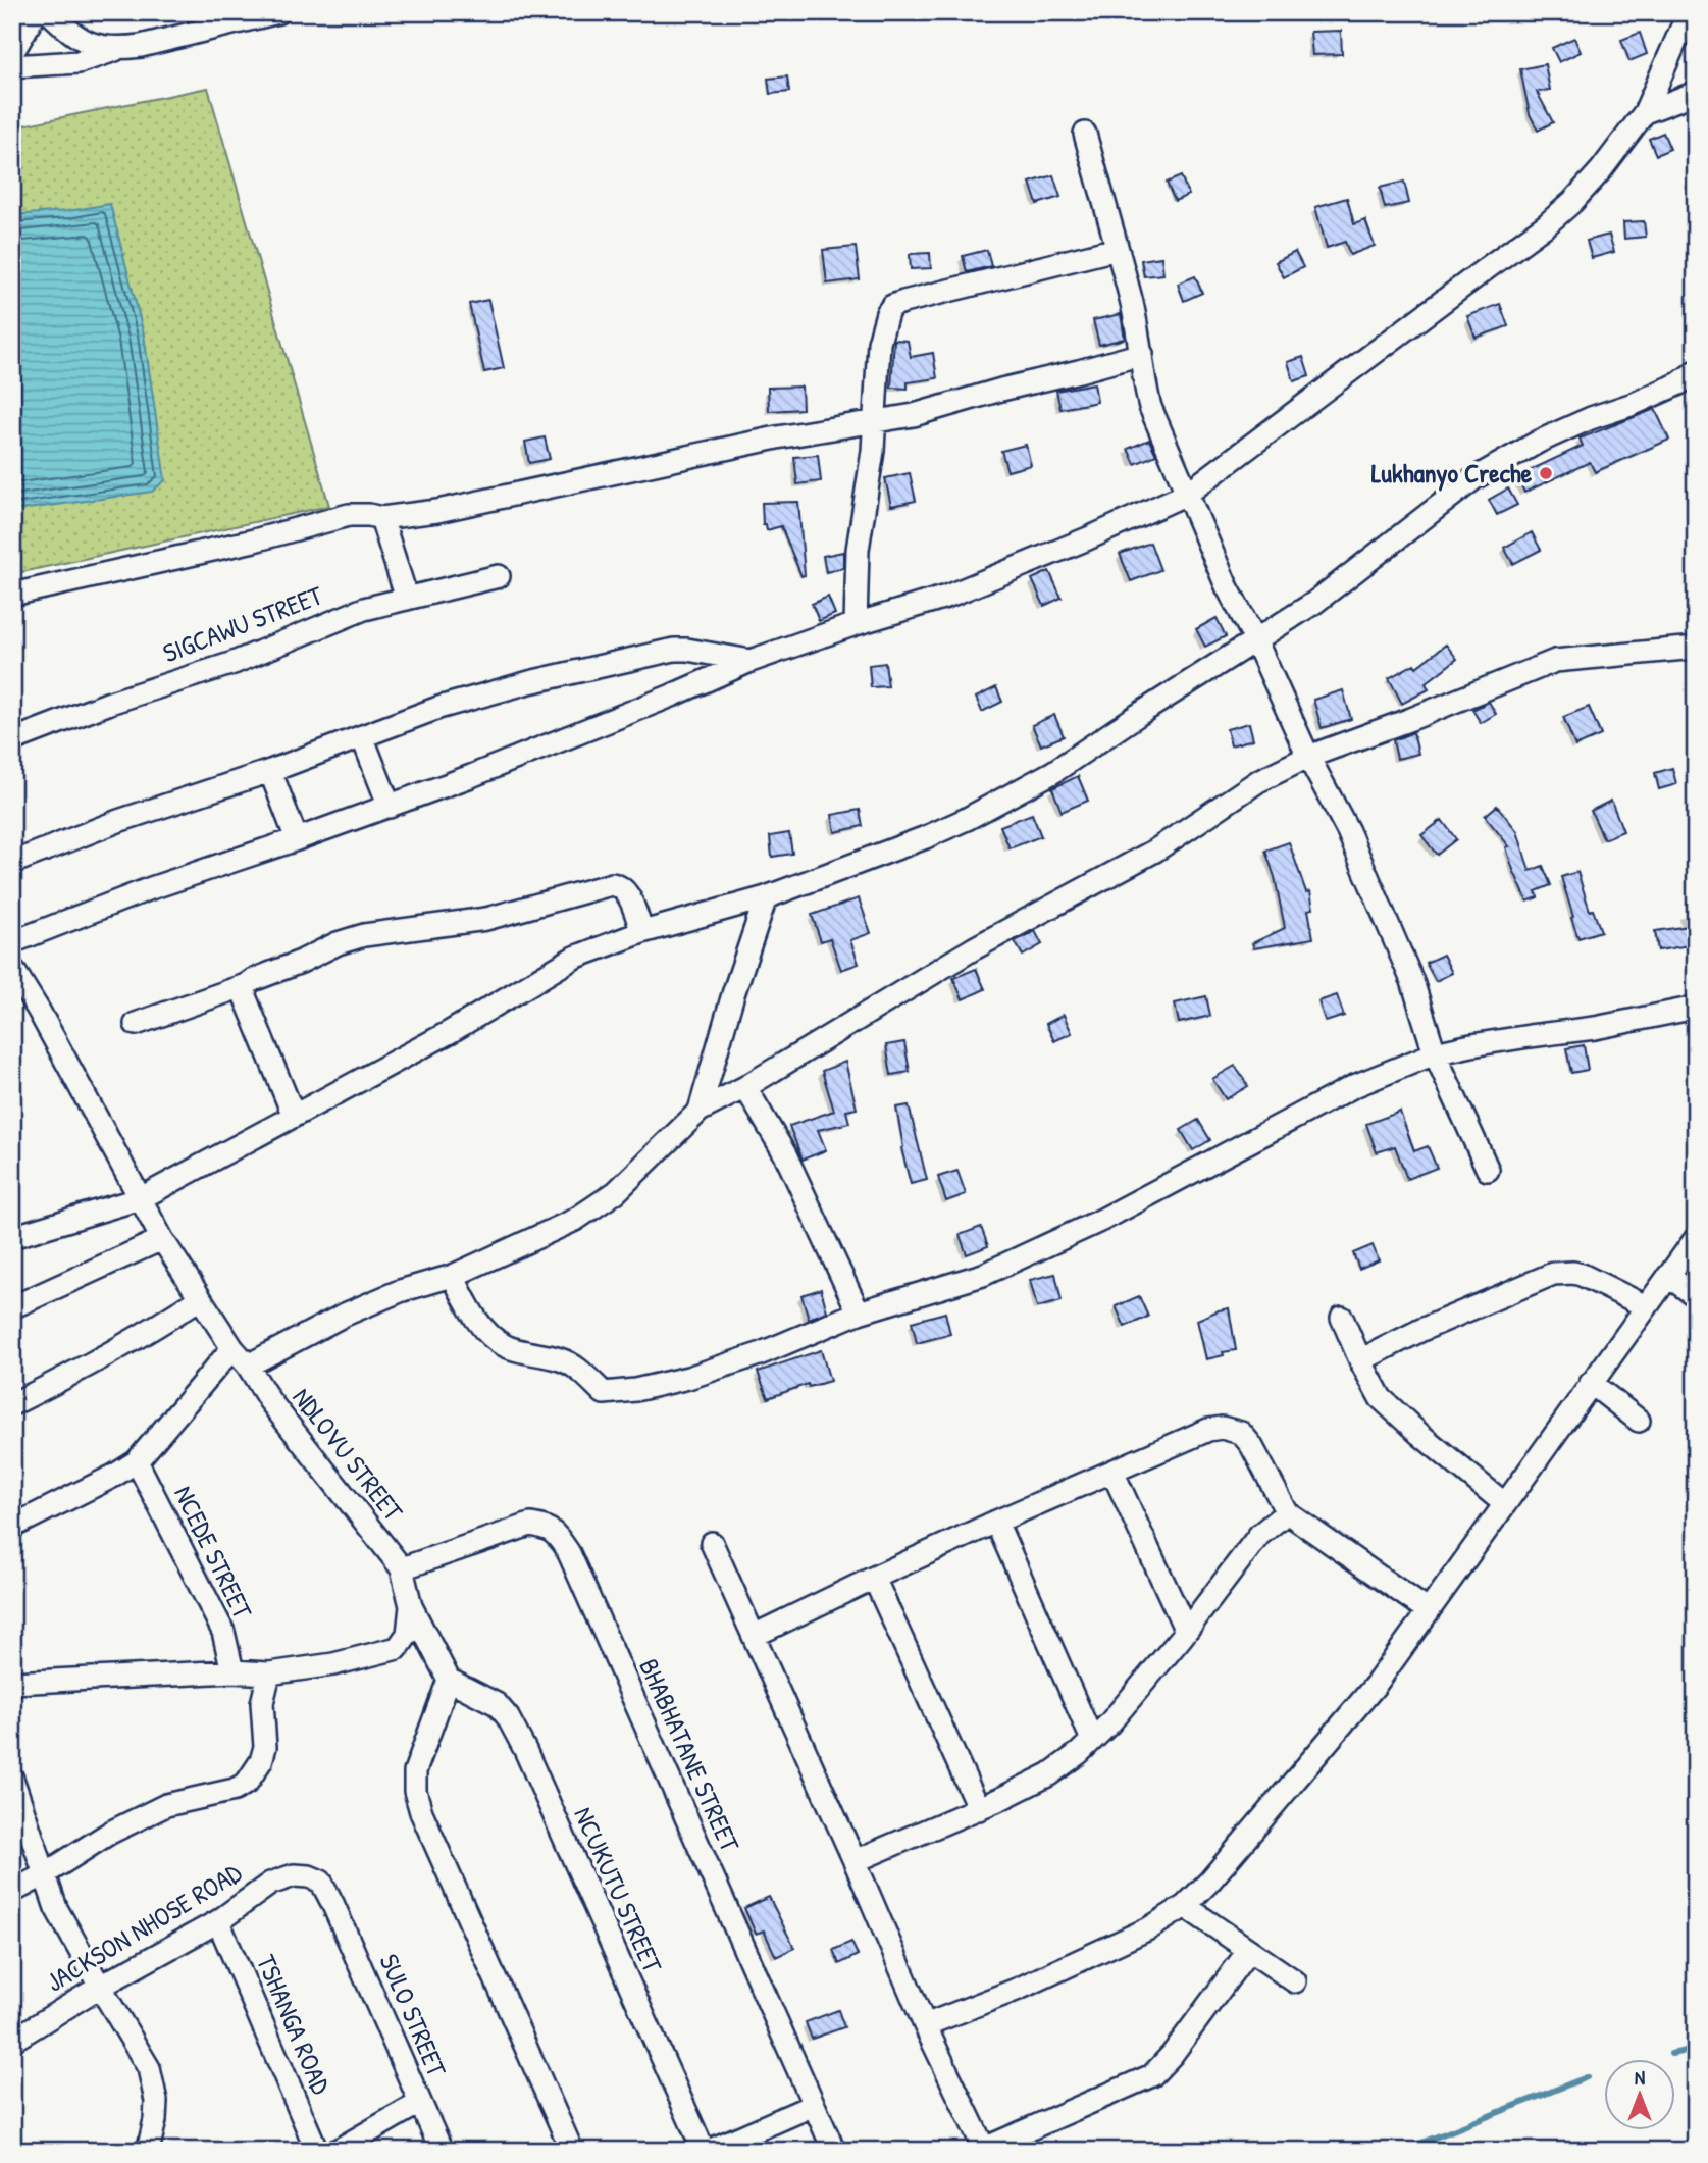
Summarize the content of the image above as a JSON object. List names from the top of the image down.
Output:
{
  "streets": {
    "street": [
      "SIGCAWU STREET",
      "NDLOVU STREET",
      "NCEDE STREET",
      "BHABHATANE STREET",
      "NCUKUTU STREET",
      "JACKSON NHOSE ROAD",
      "SULO STREET",
      "TSHANGA ROAD"
    ]
  },
  "crossings": [
    ["NDLOVU STREET", "NCEDE STREET"],
    ["NDLOVU STREET", "BHABHATANE STREET"],
    ["BHABHATANE STREET", "NCUKUTU STREET"],
    ["JACKSON NHOSE ROAD", "SULO STREET"],
    ["JACKSON NHOSE ROAD", "TSHANGA ROAD"]
  ],
  "places": ["Lukhanyo Creche"],
  "north": "top"
}
